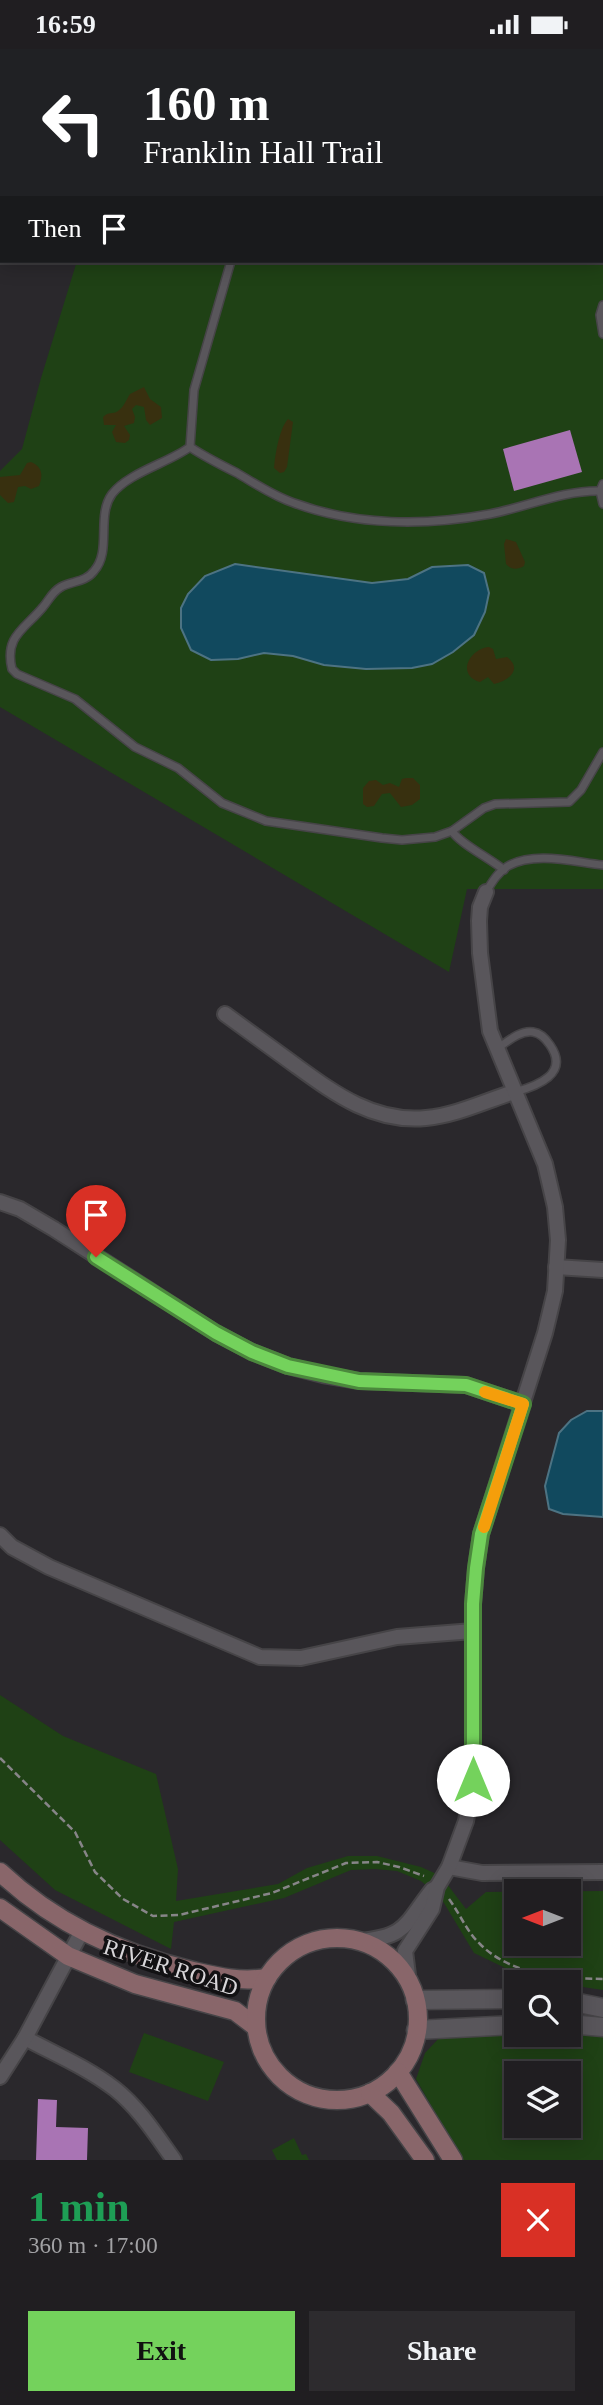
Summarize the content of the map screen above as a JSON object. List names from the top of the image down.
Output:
{
  "streets": {
    "main road": ["RIVER ROAD"]
  },
  "north": "left",
  "page": {
    "status": "16:59",
    "turn": ["160 m", "Franklin Hall Trail"],
    "then": "Then",
    "heading": ["1 min", "360 m · 17:00"],
    "buttons": ["Exit", "Share"]
  }
}
